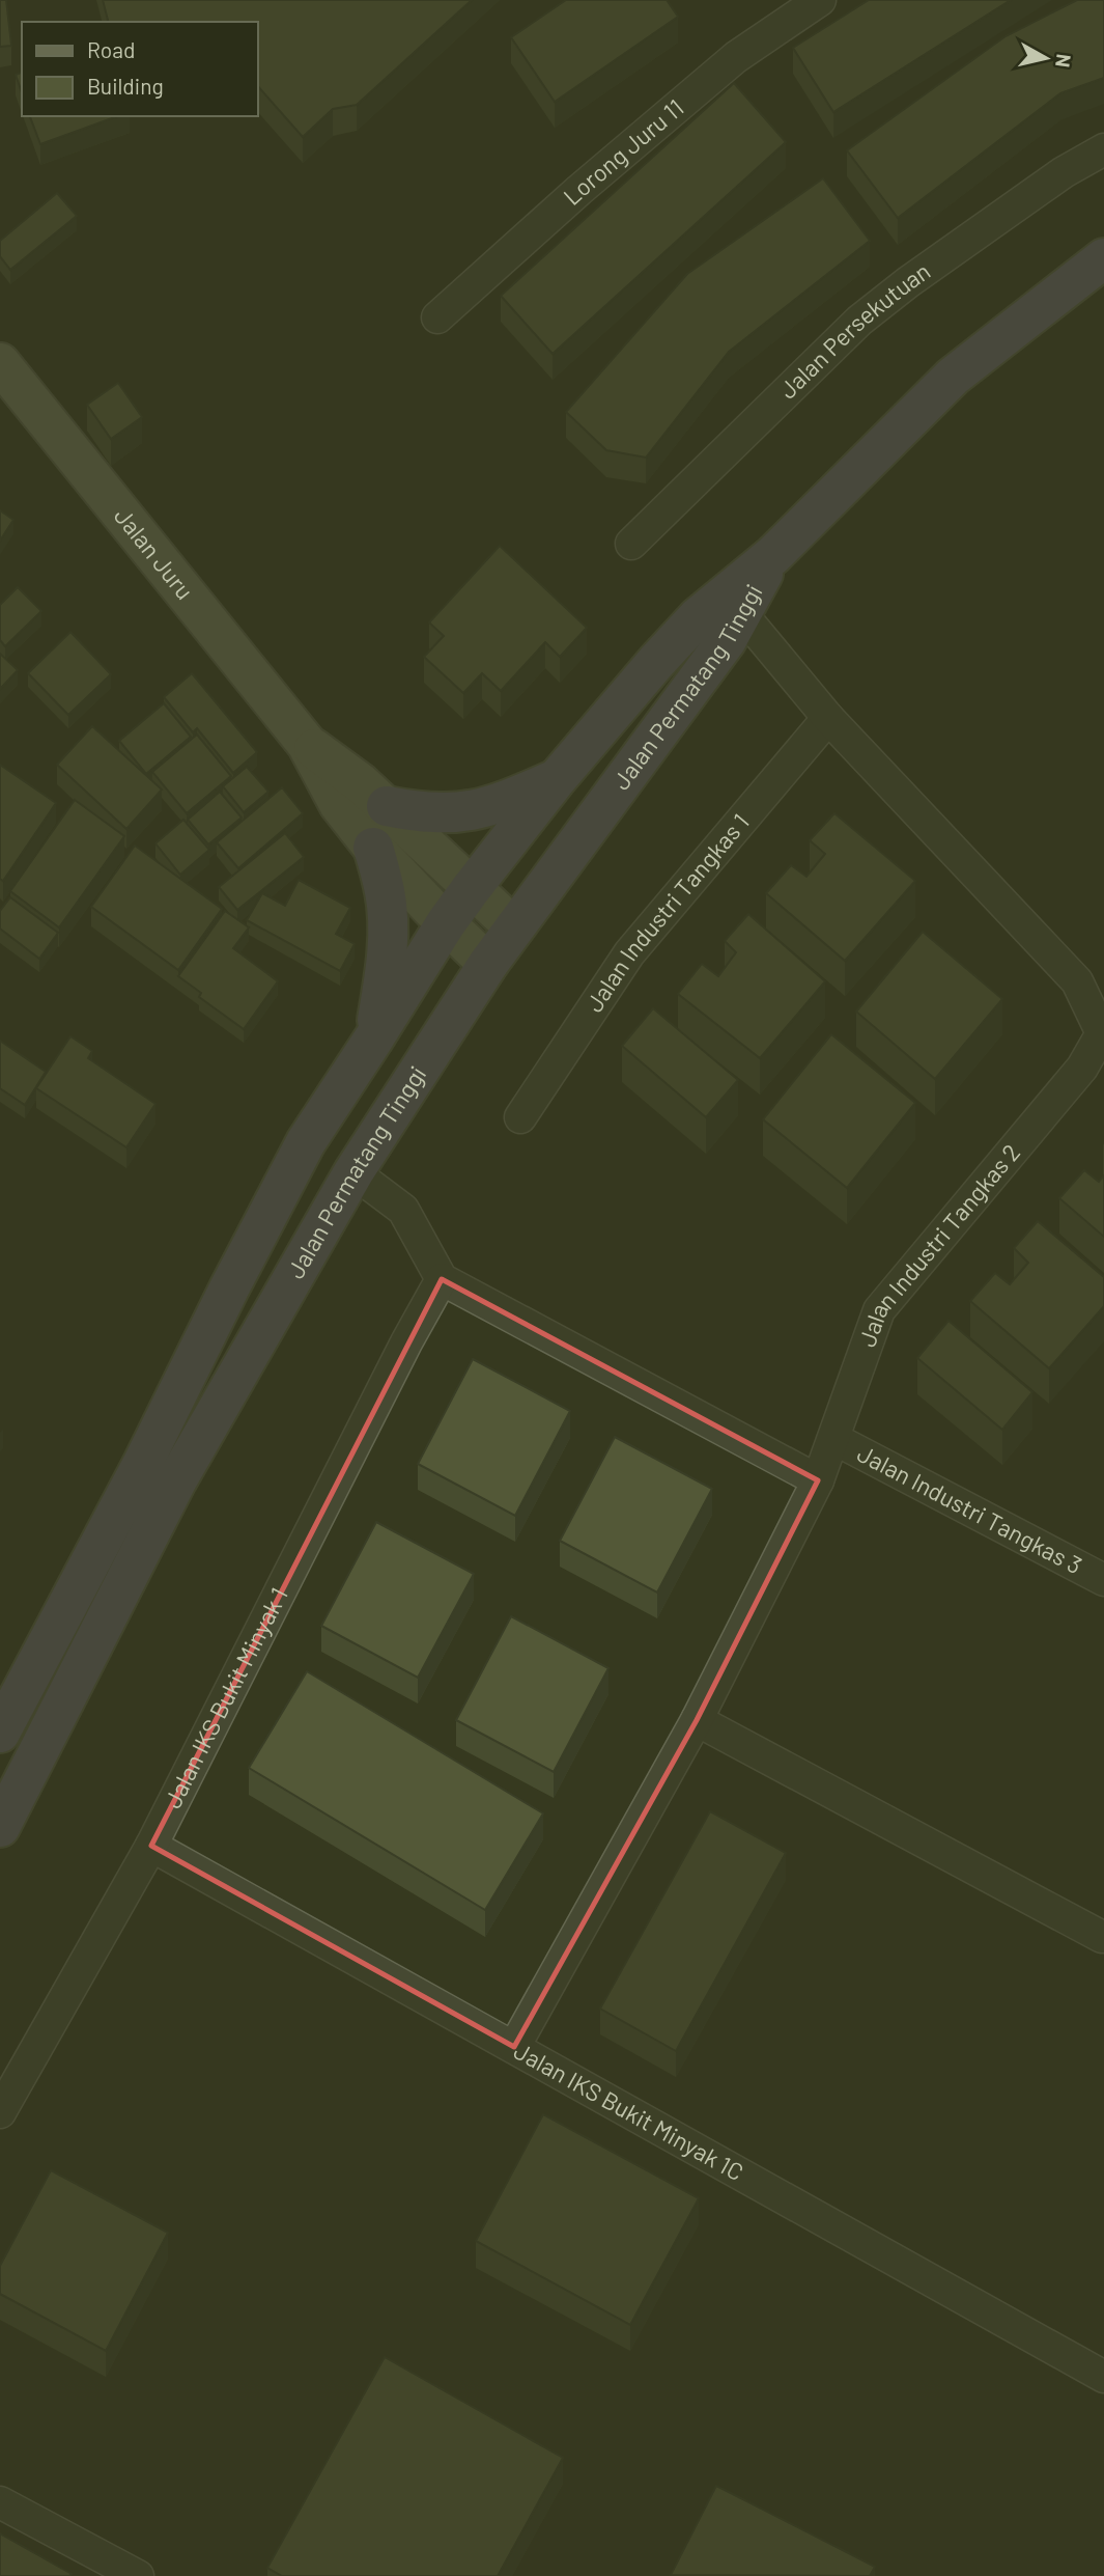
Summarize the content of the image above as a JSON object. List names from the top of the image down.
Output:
{
  "streets": {
    "highway": ["Jalan Permatang Tinggi"],
    "main road": ["Jalan Juru"],
    "street": [
      "Lorong Juru 11",
      "Jalan Persekutuan",
      "Jalan Industri Tangkas 1",
      "Jalan Industri Tangkas 2",
      "Jalan Industri Tangkas 3",
      "Jalan IKS Bukit Minyak 1",
      "Jalan IKS Bukit Minyak 1C"
    ]
  },
  "crossings": [
    ["Jalan Juru", "Jalan Permatang Tinggi"],
    ["Jalan Industri Tangkas 2", "Jalan Industri Tangkas 3"],
    ["Jalan Industri Tangkas 2", "Jalan IKS Bukit Minyak 1C"],
    ["Jalan IKS Bukit Minyak 1", "Jalan IKS Bukit Minyak 1C"]
  ],
  "legend": ["Road", "Building"],
  "north": "right"
}
